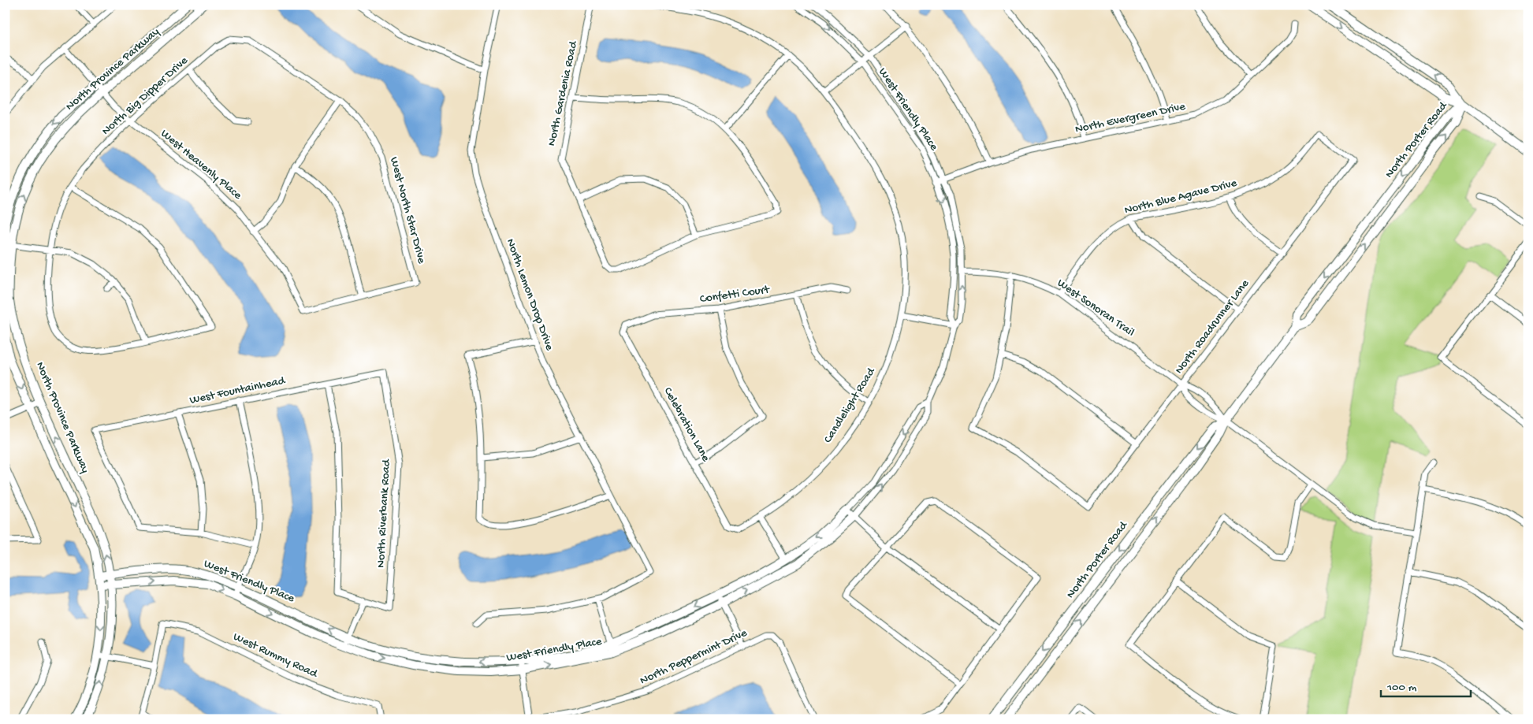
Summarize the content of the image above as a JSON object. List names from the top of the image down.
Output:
{
  "streets": {
    "street": [
      "North Province Parkway",
      "North Gardenia Road",
      "North Big Dipper Drive",
      "West Friendly Place",
      "North Evergreen Drive",
      "North Porter Road",
      "West Heavenly Place",
      "North Blue Agave Drive",
      "West North Star Drive",
      "North Lemon Drop Drive",
      "Confetti Court",
      "West Sonoran Trail",
      "North Roadrunner Lane",
      "West Fountainhead",
      "Candlelight Road",
      "Celebration Lane",
      "North Riverbank Road",
      "West Rummy Road",
      "North Peppermint Drive"
    ]
  },
  "crossings": [
    ["North Province Parkway", "West Friendly Place"],
    ["North Province Parkway", "West Heavenly Place"],
    ["North Big Dipper Drive", "West Heavenly Place"],
    ["North Big Dipper Drive", "West North Star Drive"],
    ["West Friendly Place", "North Evergreen Drive"],
    ["West Friendly Place", "West Sonoran Trail"],
    ["North Porter Road", "West Sonoran Trail"],
    ["West Heavenly Place", "West North Star Drive"],
    ["North Blue Agave Drive", "West Sonoran Trail"],
    ["North Blue Agave Drive", "North Roadrunner Lane"],
    ["Confetti Court", "Celebration Lane"],
    ["West Sonoran Trail", "North Roadrunner Lane"],
    ["West Fountainhead", "North Riverbank Road"],
    ["Candlelight Road", "Celebration Lane"]
  ],
  "scale_bar": "100 m"
}
